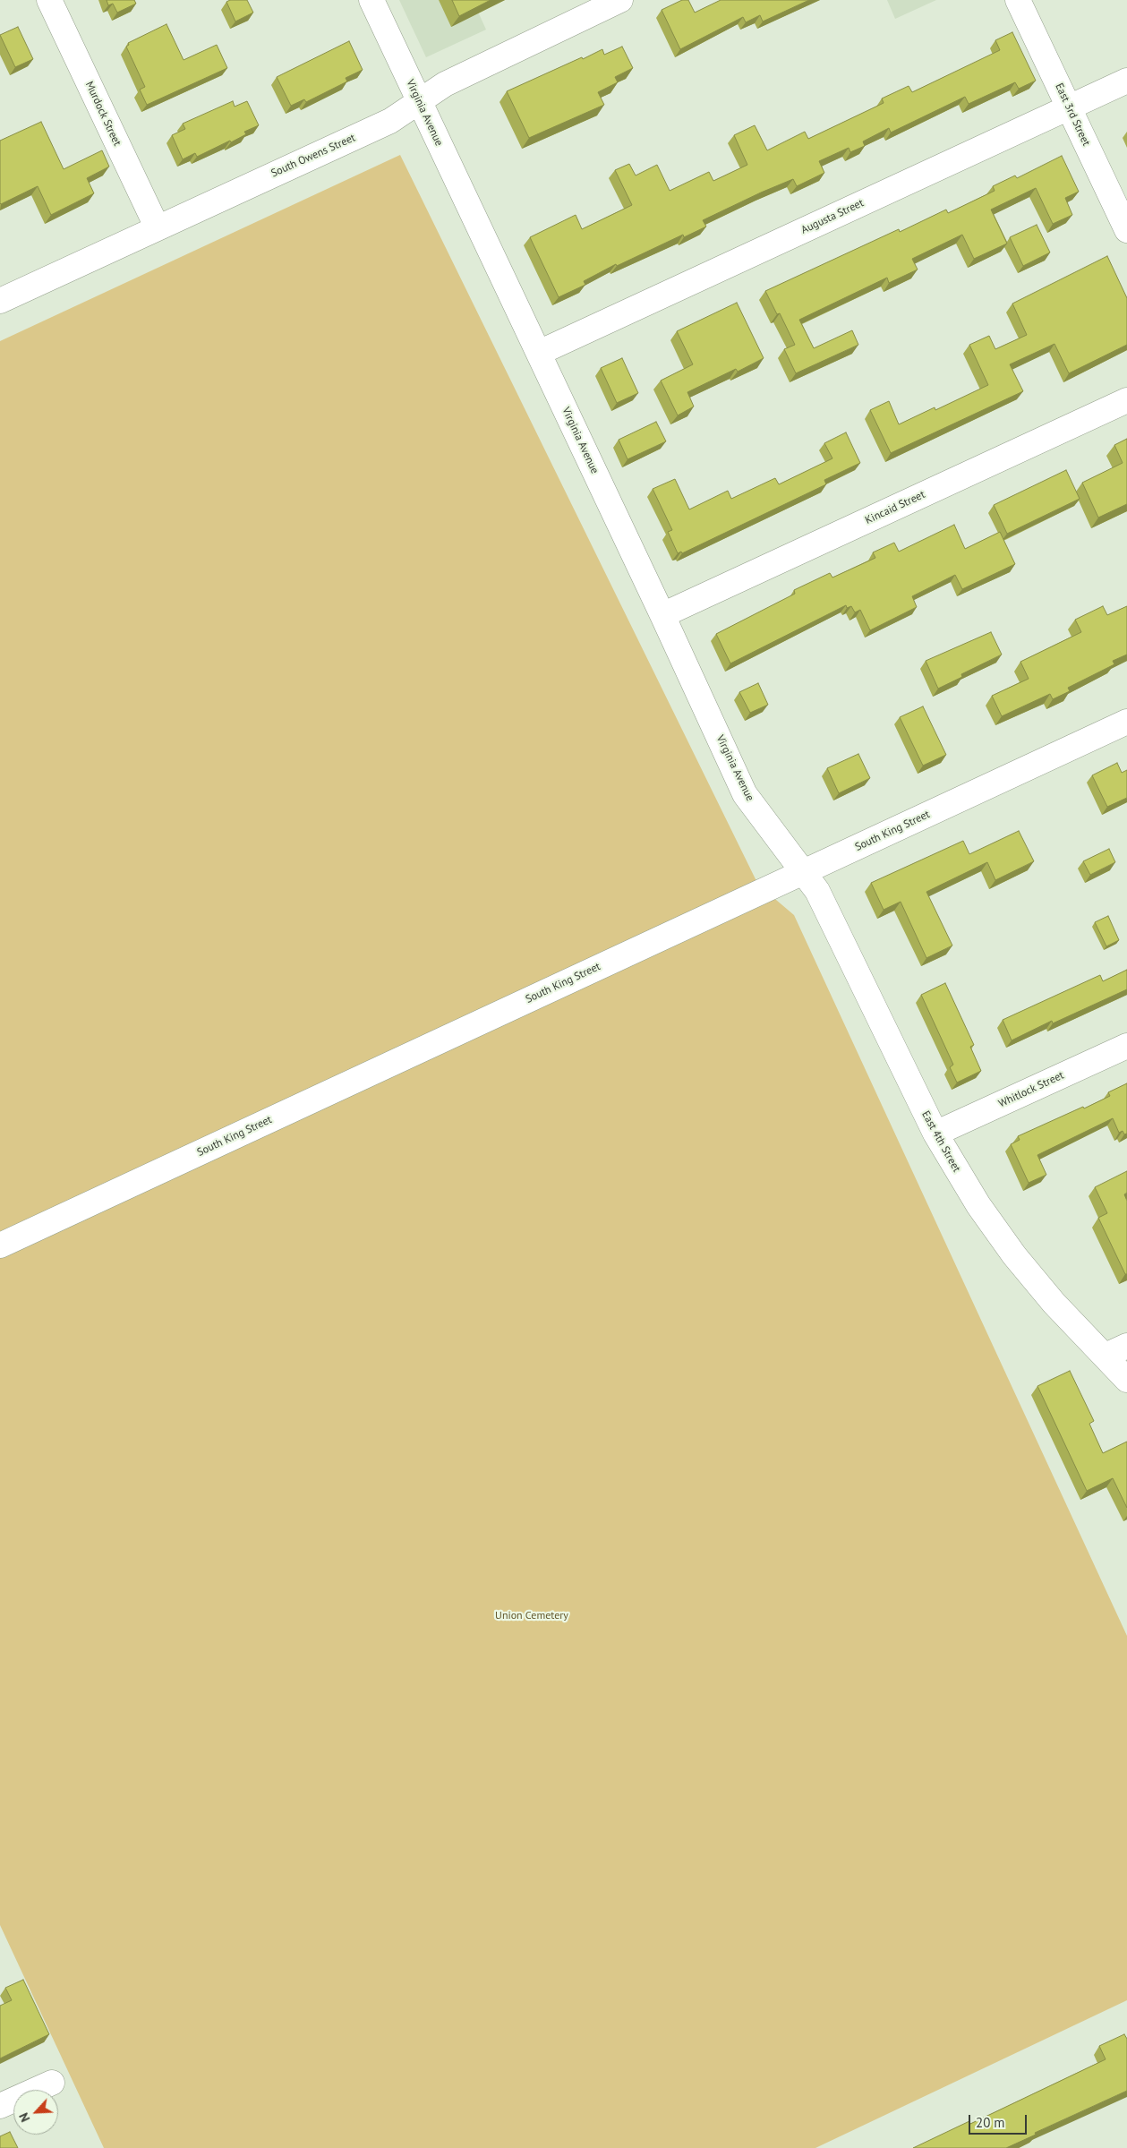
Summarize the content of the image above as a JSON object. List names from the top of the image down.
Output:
{
  "streets": {
    "street": [
      "Virginia Avenue",
      "Murdock Street",
      "East 3rd Street",
      "South Owens Street",
      "Augusta Street",
      "Kincaid Street",
      "South King Street",
      "Whitlock Street",
      "East 4th Street"
    ]
  },
  "crossings": [
    ["Virginia Avenue", "South Owens Street"],
    ["Virginia Avenue", "Augusta Street"],
    ["Virginia Avenue", "Kincaid Street"],
    ["Virginia Avenue", "South King Street"],
    ["Virginia Avenue", "East 4th Street"],
    ["Murdock Street", "South Owens Street"],
    ["East 3rd Street", "Augusta Street"],
    ["South King Street", "East 4th Street"],
    ["Whitlock Street", "East 4th Street"]
  ],
  "parks": ["Union Cemetery"],
  "scale_bar": "20 m",
  "north": "bottom left"
}
